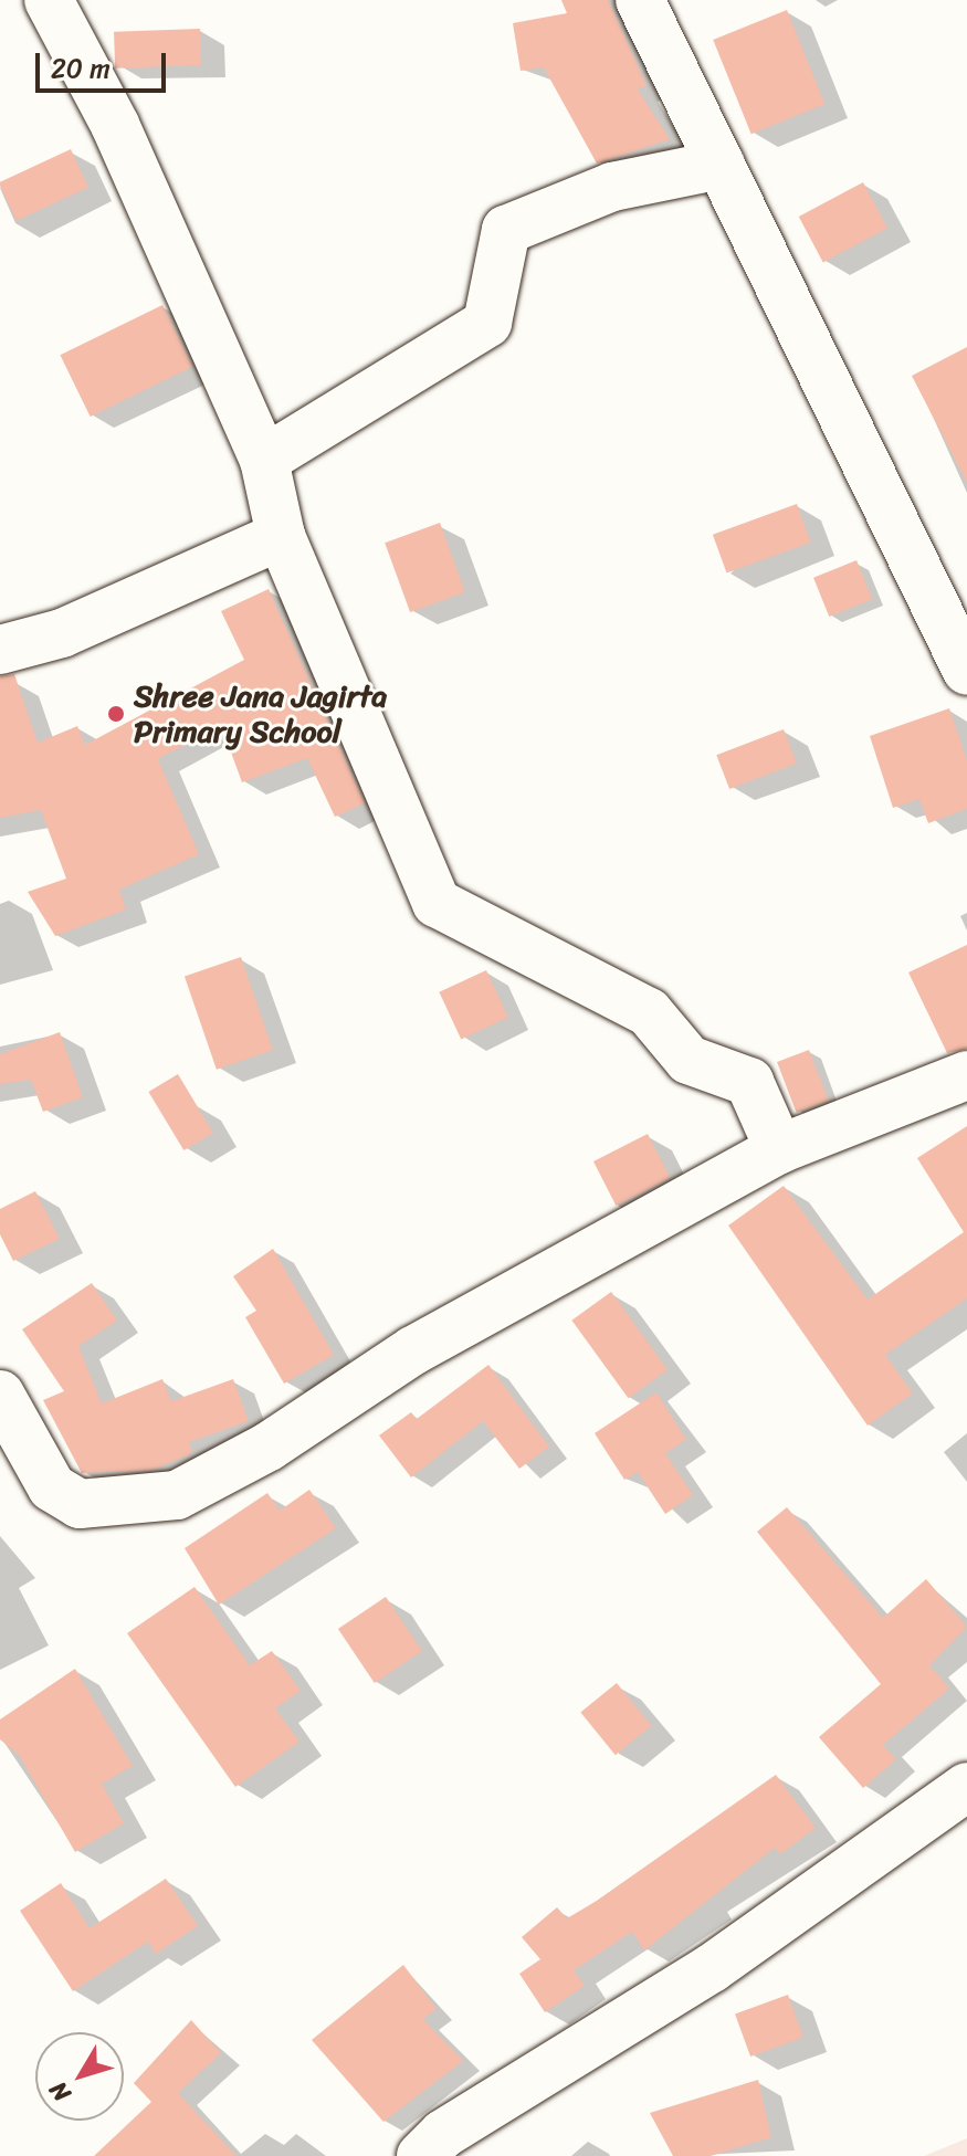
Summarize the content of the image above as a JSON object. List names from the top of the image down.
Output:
{
  "places": ["Shree Jana Jagirta Primary School"],
  "scale_bar": "20 m",
  "north": "bottom left"
}
